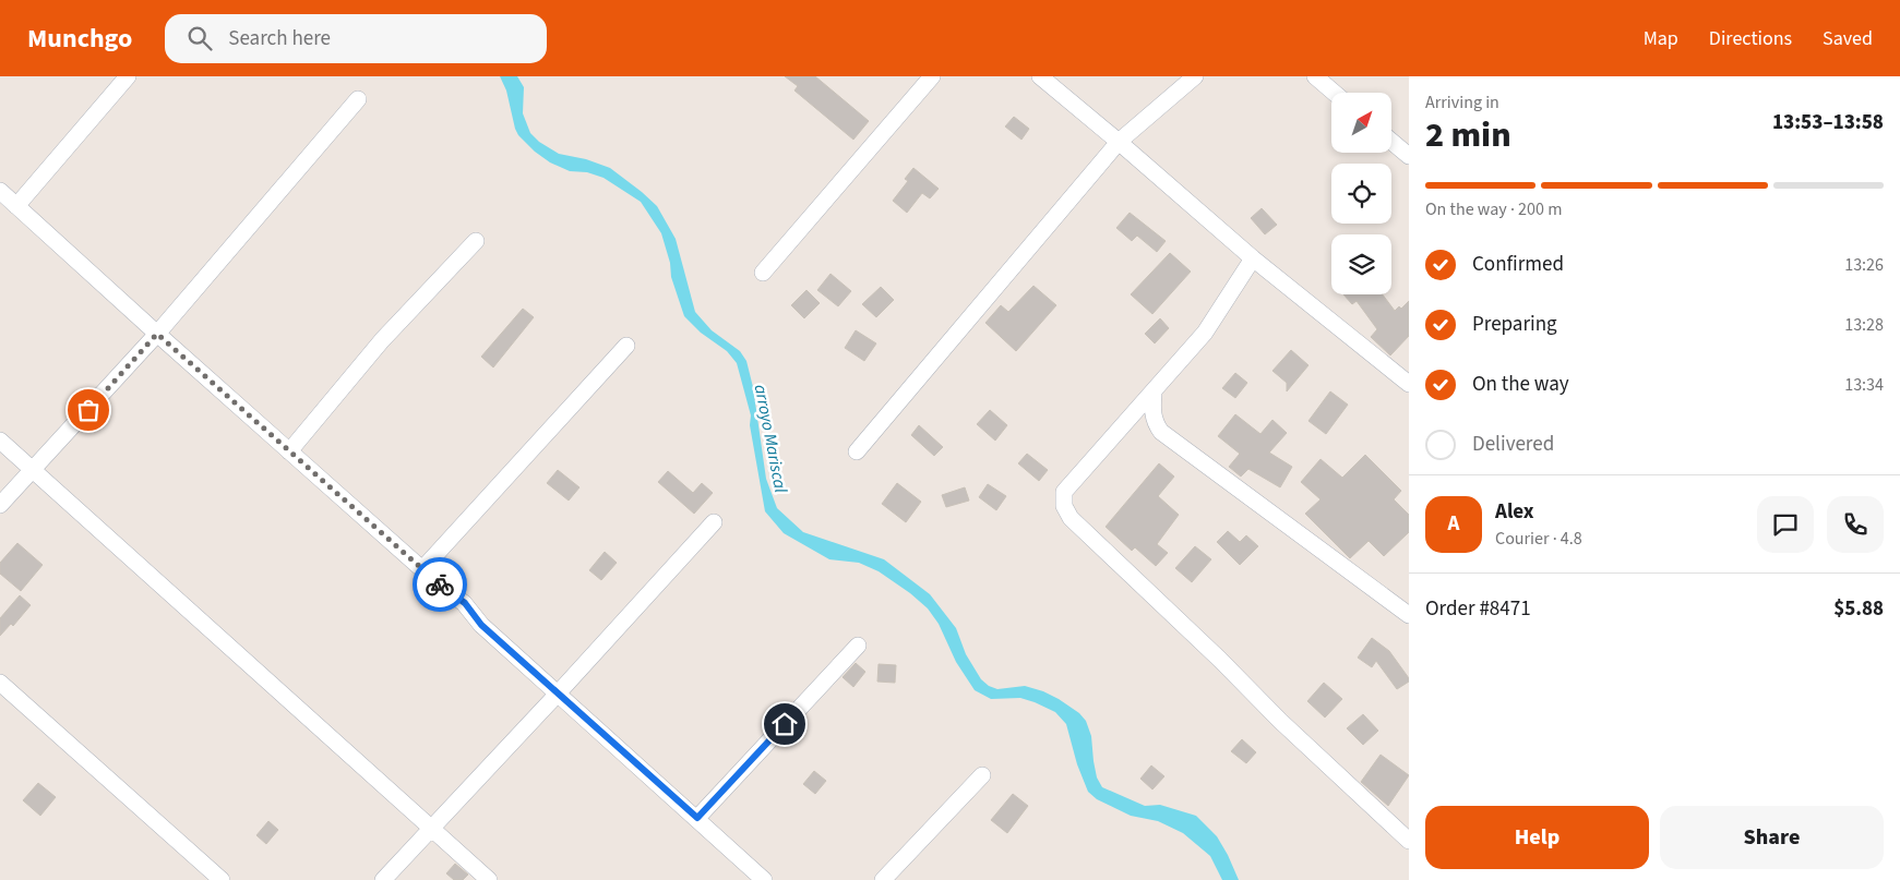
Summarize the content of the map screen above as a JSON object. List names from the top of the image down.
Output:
{
  "water": ["arroyo Mariscal"],
  "north": "top right",
  "page": {
    "header": "Munchgo",
    "search": "Search here",
    "nav": ["Map", "Directions", "Saved"],
    "heading": ["2 min", "Arriving in", "13:53–13:58"],
    "panel": [
      "Alex",
      "Courier · 4.8",
      "Order #8471",
      "$5.88"
    ],
    "bar": "On the way · 200 m",
    "list": [
      ["Confirmed", "13:26"],
      ["Preparing", "13:28"],
      ["On the way", "13:34"],
      "Delivered"
    ],
    "round": "A",
    "buttons": ["Help", "Share"]
  }
}
